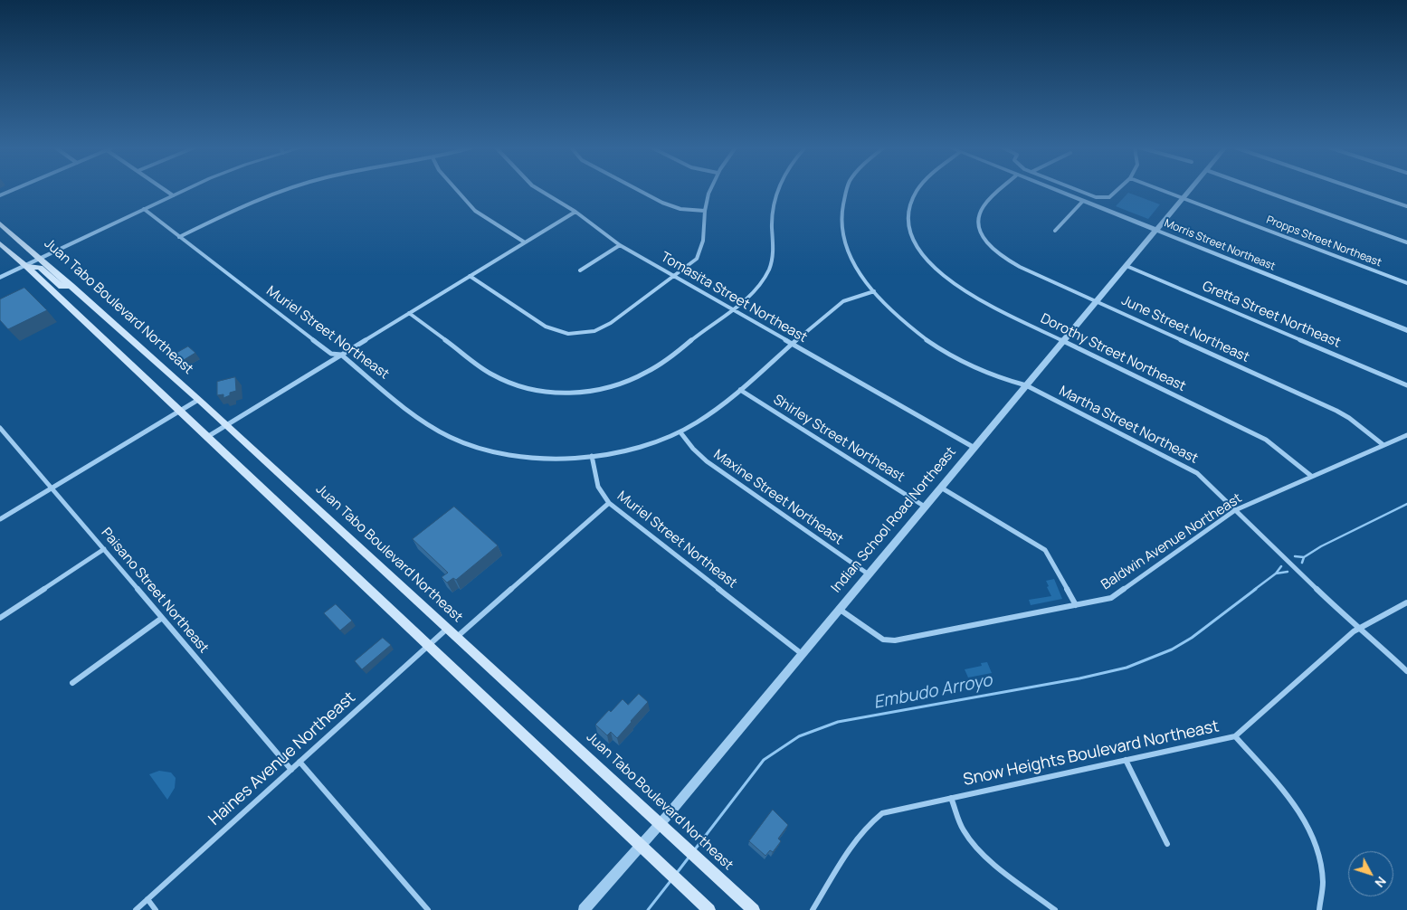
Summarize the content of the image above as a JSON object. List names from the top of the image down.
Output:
{
  "streets": {
    "main road": ["Juan Tabo Boulevard Northeast"],
    "street": [
      "Propps Street Northeast",
      "Morris Street Northeast",
      "Tomasita Street Northeast",
      "Gretta Street Northeast",
      "June Street Northeast",
      "Muriel Street Northeast",
      "Dorothy Street Northeast",
      "Martha Street Northeast",
      "Shirley Street Northeast",
      "Maxine Street Northeast",
      "Indian School Road Northeast",
      "Baldwin Avenue Northeast",
      "Paisano Street Northeast",
      "Snow Heights Boulevard Northeast",
      "Haines Avenue Northeast"
    ]
  },
  "crossings": [
    ["Propps Street Northeast", "Indian School Road Northeast"],
    ["Morris Street Northeast", "Indian School Road Northeast"],
    ["Tomasita Street Northeast", "Indian School Road Northeast"],
    ["Juan Tabo Boulevard Northeast", "Indian School Road Northeast"],
    ["Juan Tabo Boulevard Northeast", "Haines Avenue Northeast"],
    ["Gretta Street Northeast", "Indian School Road Northeast"],
    ["June Street Northeast", "Indian School Road Northeast"],
    ["June Street Northeast", "Baldwin Avenue Northeast"],
    ["Muriel Street Northeast", "Indian School Road Northeast"],
    ["Dorothy Street Northeast", "Indian School Road Northeast"],
    ["Dorothy Street Northeast", "Baldwin Avenue Northeast"],
    ["Martha Street Northeast", "Indian School Road Northeast"],
    ["Martha Street Northeast", "Baldwin Avenue Northeast"],
    ["Martha Street Northeast", "Snow Heights Boulevard Northeast"],
    ["Shirley Street Northeast", "Indian School Road Northeast"],
    ["Maxine Street Northeast", "Indian School Road Northeast"],
    ["Indian School Road Northeast", "Baldwin Avenue Northeast"],
    ["Paisano Street Northeast", "Haines Avenue Northeast"]
  ],
  "water": ["Embudo Arroyo"],
  "north": "bottom right"
}
